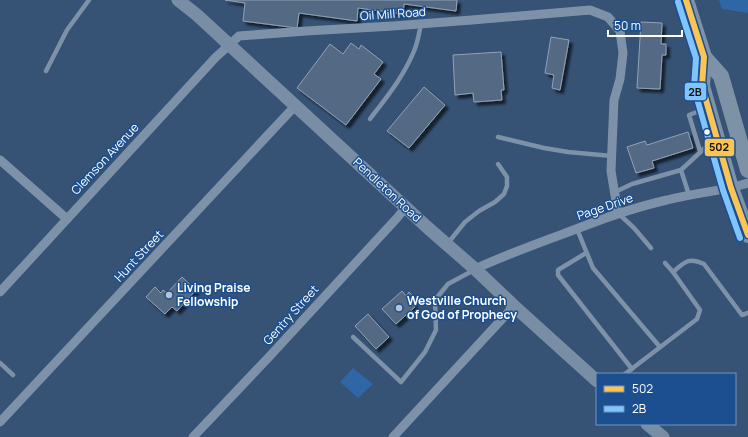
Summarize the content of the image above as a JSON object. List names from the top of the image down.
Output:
{
  "streets": {
    "street": [
      "Oil Mill Road",
      "Clemson Avenue",
      "Pendleton Road",
      "Page Drive",
      "Hunt Street",
      "Gentry Street"
    ]
  },
  "crossings": [
    ["Oil Mill Road", "Clemson Avenue"],
    ["Oil Mill Road", "Pendleton Road"],
    ["Clemson Avenue", "Pendleton Road"],
    ["Pendleton Road", "Page Drive"],
    ["Pendleton Road", "Hunt Street"],
    ["Pendleton Road", "Gentry Street"]
  ],
  "places": ["Living Praise Fellowship", "Westville Church of God of Prophecy"],
  "lines": ["transit line 502", "transit line 2B"],
  "legend": ["502", "2B"],
  "scale_bar": "50 m"
}
